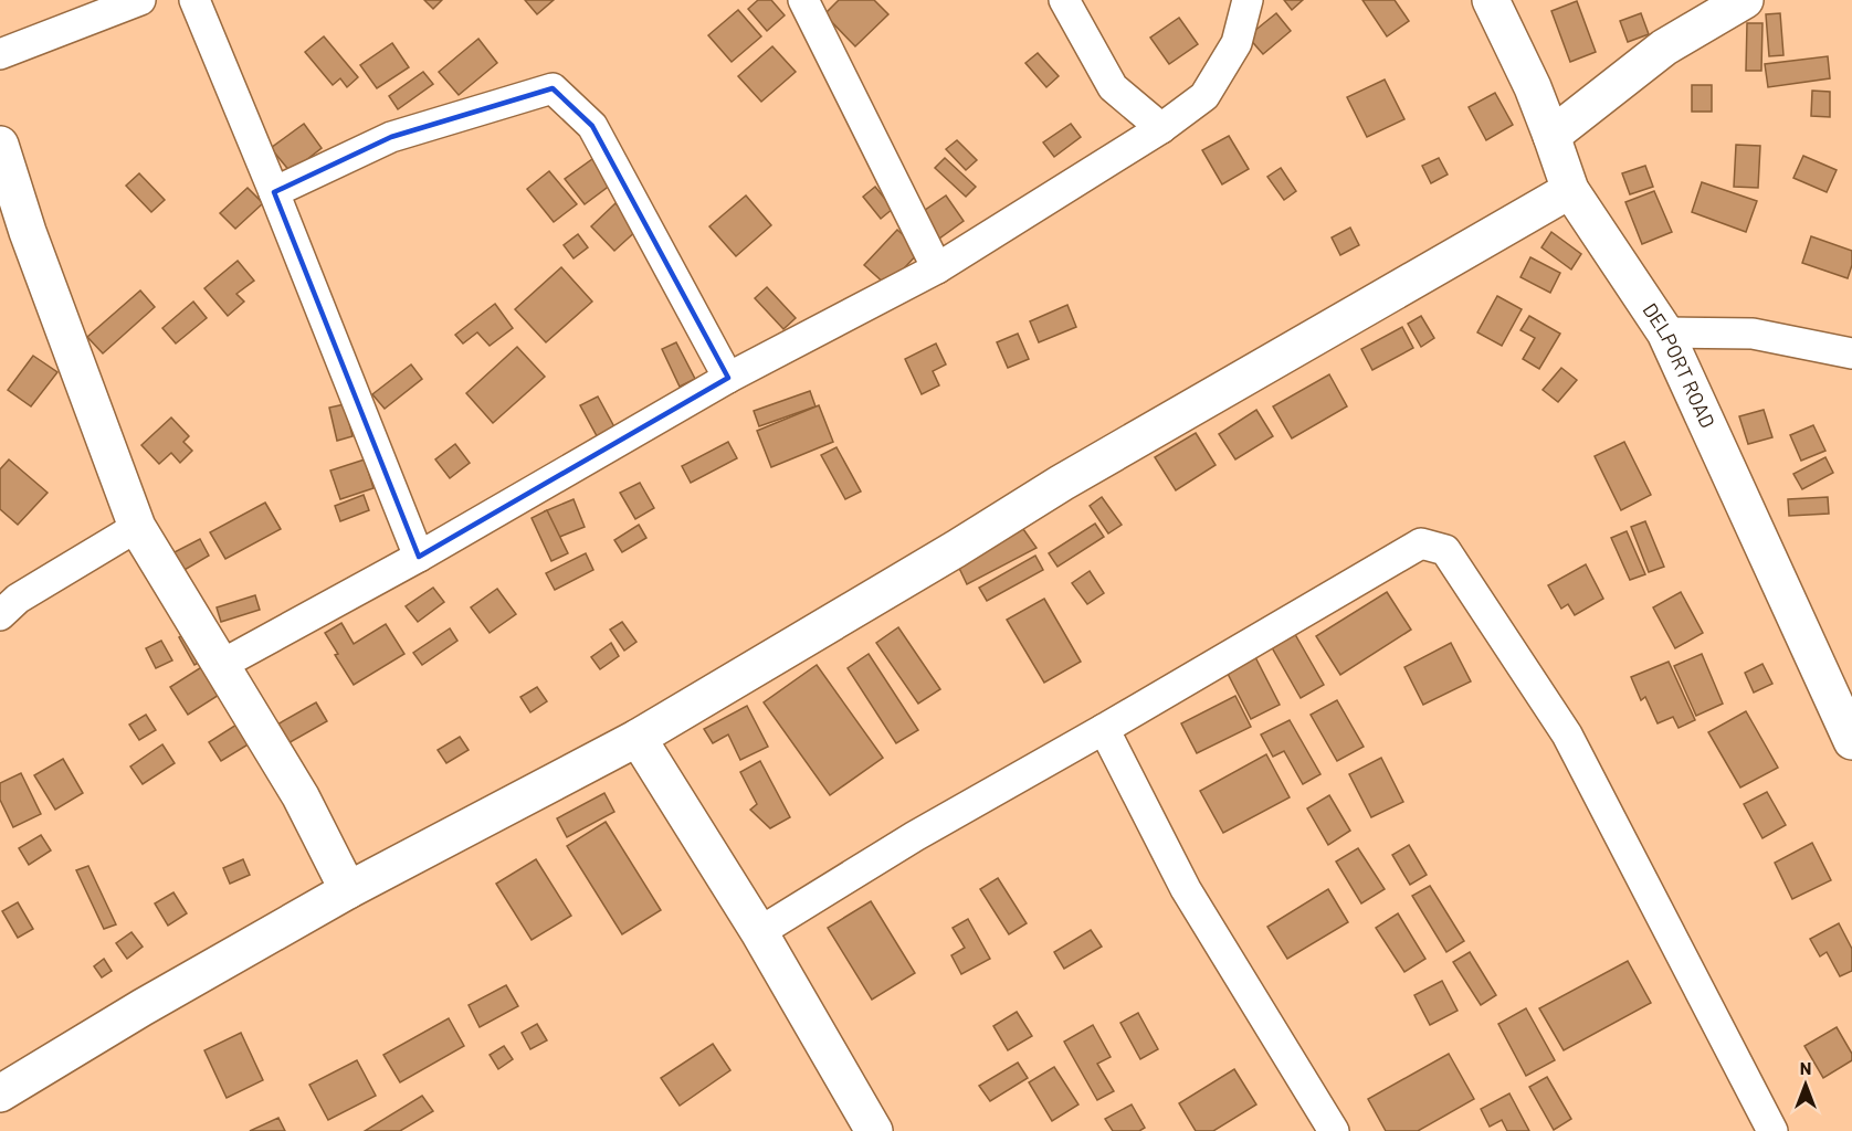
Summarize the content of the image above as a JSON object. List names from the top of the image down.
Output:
{
  "streets": {
    "street": ["DELPORT ROAD"]
  },
  "north": "top"
}
